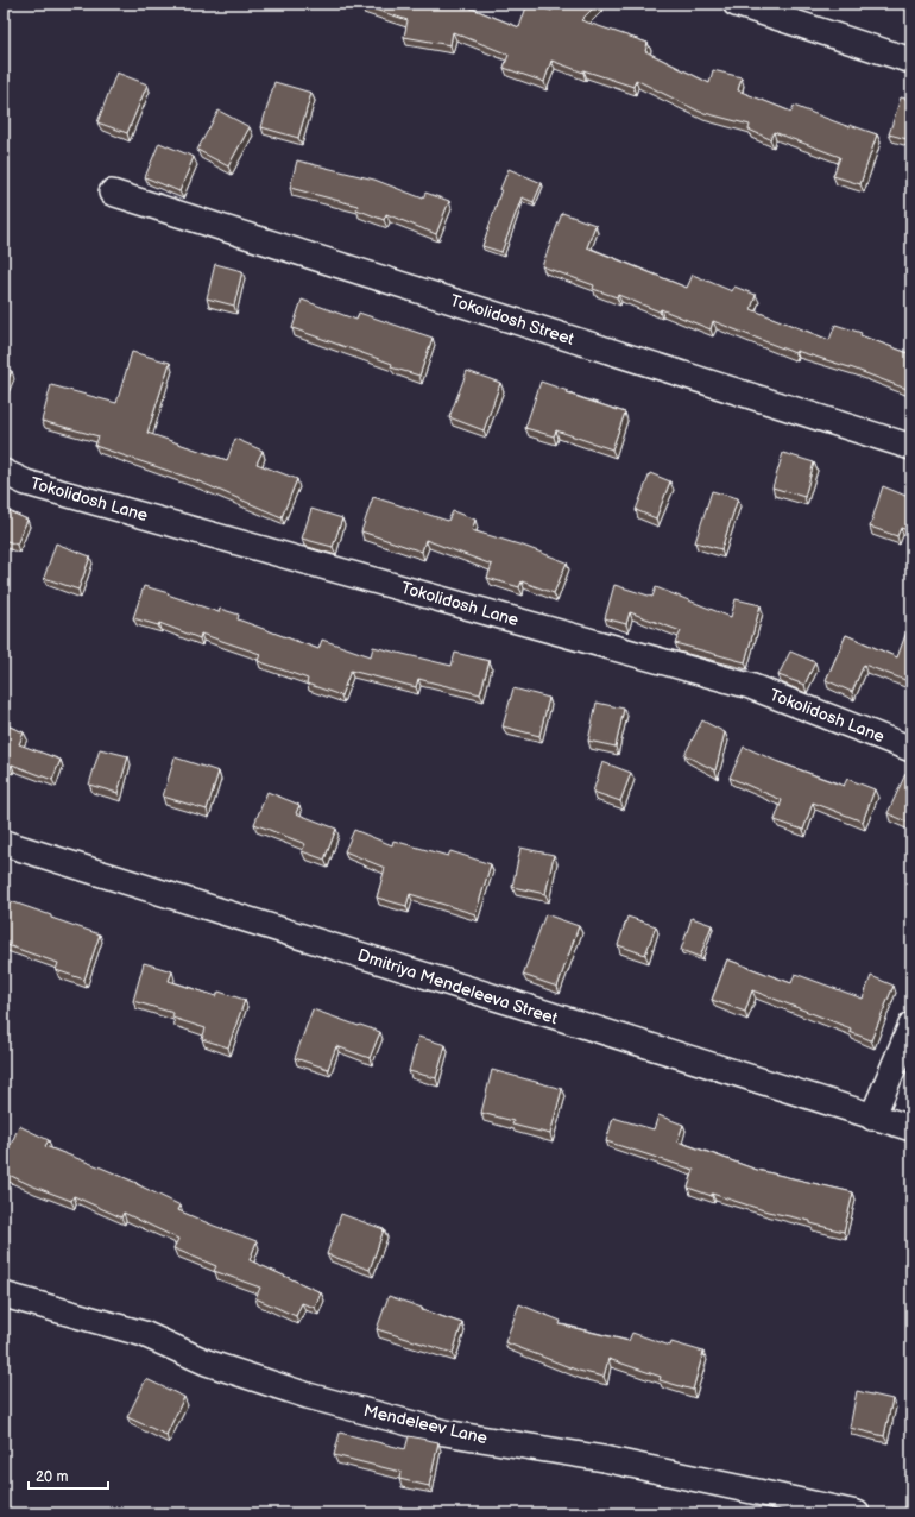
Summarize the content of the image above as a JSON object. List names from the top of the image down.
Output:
{
  "streets": {
    "street": [
      "Tokolidosh Street",
      "Tokolidosh Lane",
      "Dmitriya Mendeleeva Street",
      "Mendeleev Lane"
    ]
  },
  "scale_bar": "20 m"
}
